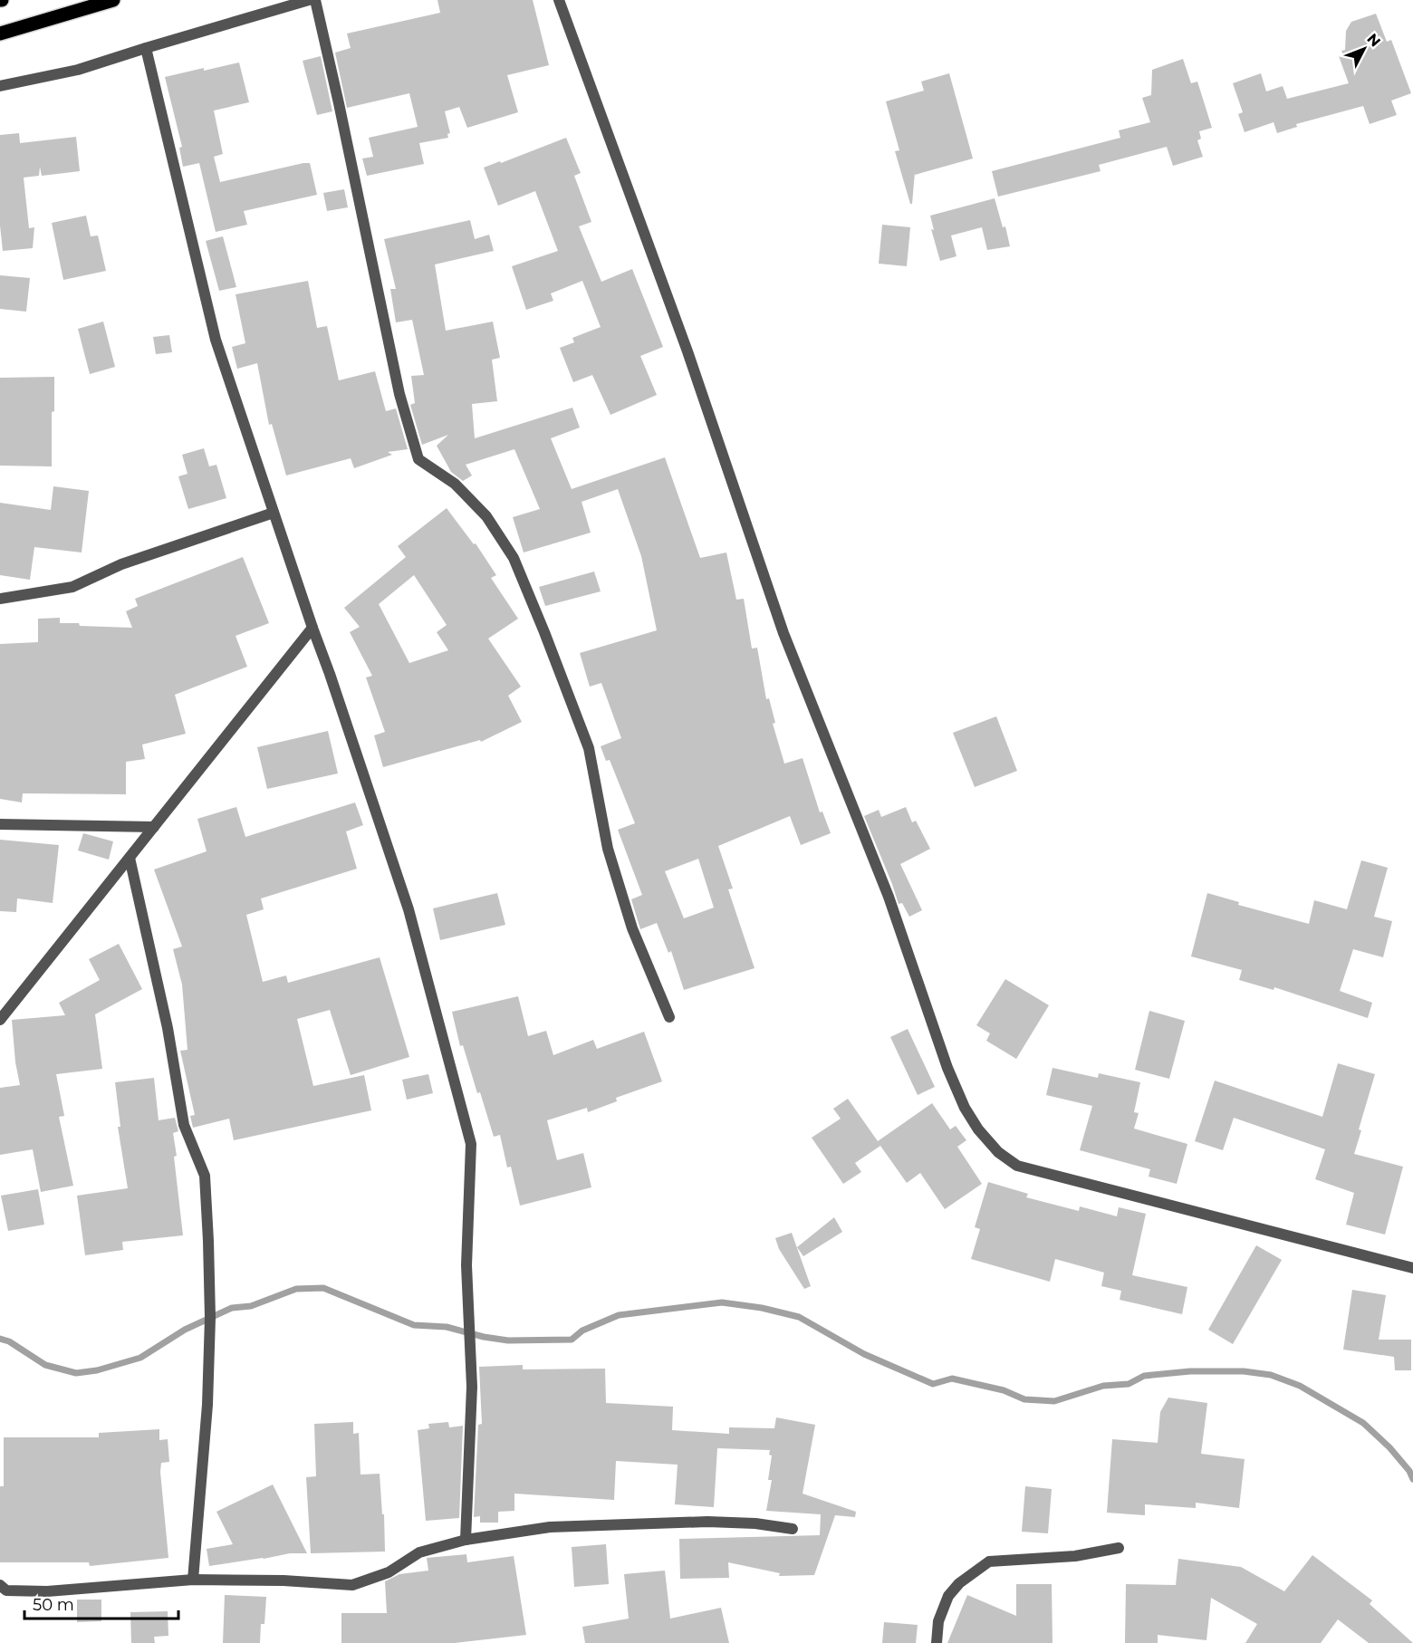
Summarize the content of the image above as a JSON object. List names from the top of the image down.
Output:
{
  "scale_bar": "50 m",
  "north": "top right"
}
